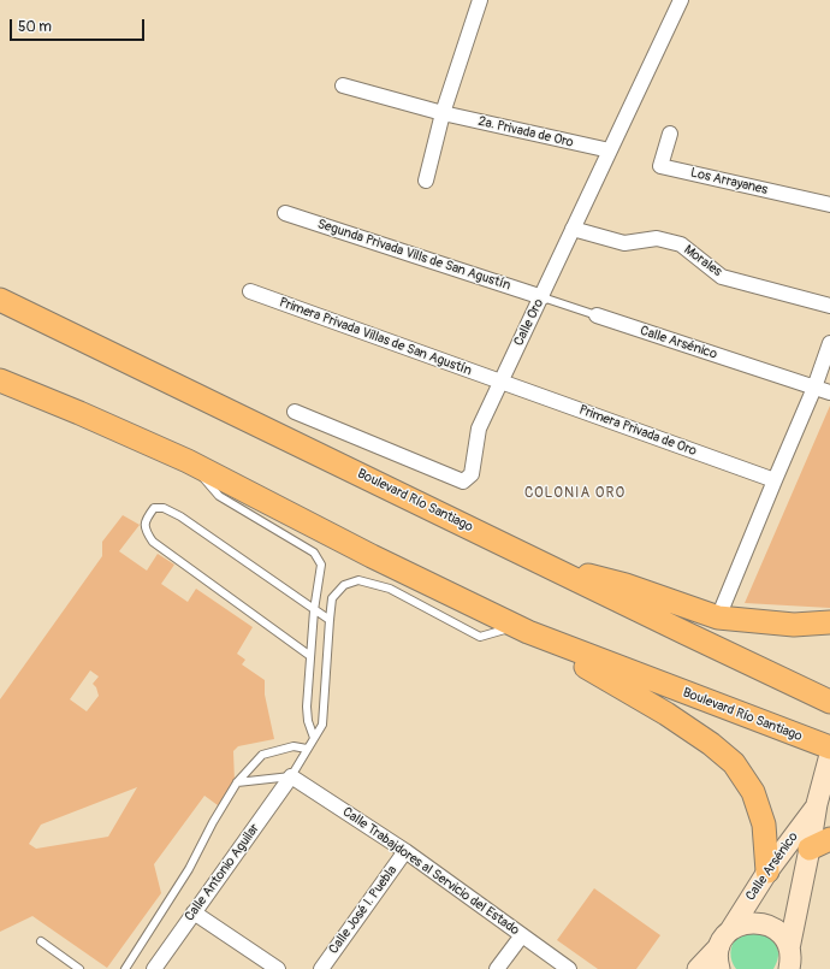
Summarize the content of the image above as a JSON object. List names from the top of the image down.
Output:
{
  "streets": {
    "main road": ["Calle Arsénico", "Boulevard Río Santiago"],
    "street": [
      "2a. Privada de Oro",
      "Los Arrayanes",
      "Segunda Privada Vills de San Agustín",
      "Morales",
      "Calle Oro",
      "Primera Privada Villas de San Agustín",
      "Primera Privada de Oro",
      "Calle Trabajdores al Servicio del Estado",
      "Calle Antonio Aguilar",
      "Calle José I. Puebla"
    ]
  },
  "crossings": [
    ["2a. Privada de Oro", "Calle Oro"],
    ["Segunda Privada Vills de San Agustín", "Calle Oro"],
    ["Segunda Privada Vills de San Agustín", "Calle Arsénico"],
    ["Morales", "Calle Oro"],
    ["Calle Oro", "Primera Privada Villas de San Agustín"],
    ["Calle Oro", "Calle Arsénico"],
    ["Calle Oro", "Primera Privada de Oro"],
    ["Primera Privada Villas de San Agustín", "Primera Privada de Oro"],
    ["Calle Trabajdores al Servicio del Estado", "Calle Antonio Aguilar"],
    ["Calle Trabajdores al Servicio del Estado", "Calle José I. Puebla"]
  ],
  "districts": ["COLONIA ORO"],
  "scale_bar": "50 m"
}
